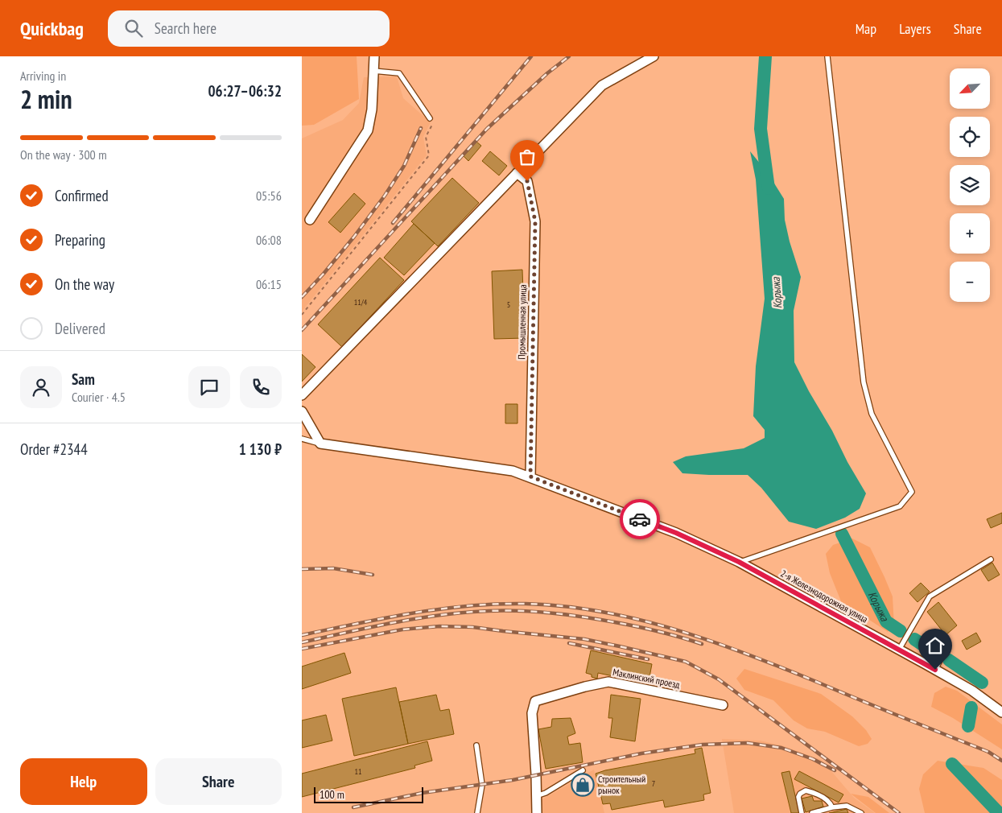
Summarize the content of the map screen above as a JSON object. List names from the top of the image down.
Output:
{
  "streets": {
    "street": ["Промышленная улица", "2-я Железнодорожная улица", "Маклинский проезд"]
  },
  "crossings": [
    ["Промышленная улица", "2-я Железнодорожная улица"]
  ],
  "water": ["Корыжа"],
  "places": {
    "shop": ["Строительный рынок"]
  },
  "house_numbers": [
    "11/4",
    "5",
    "11",
    "7"
  ],
  "scale_bar": "100 m",
  "north": "bottom left",
  "page": {
    "header": "Quickbag",
    "search": "Search here",
    "nav": ["Map", "Layers", "Share"],
    "heading": ["2 min", "Arriving in", "06:27–06:32"],
    "panel": [
      "Sam",
      "Courier · 4.5",
      "Order #2344",
      "1 130 ₽"
    ],
    "map_buttons": ["+", "−"],
    "bar": "On the way · 300 m",
    "list": [
      ["Confirmed", "05:56"],
      ["Preparing", "06:08"],
      ["On the way", "06:15"],
      "Delivered"
    ],
    "buttons": ["Help", "Share"],
    "scale": "100 m"
  }
}
